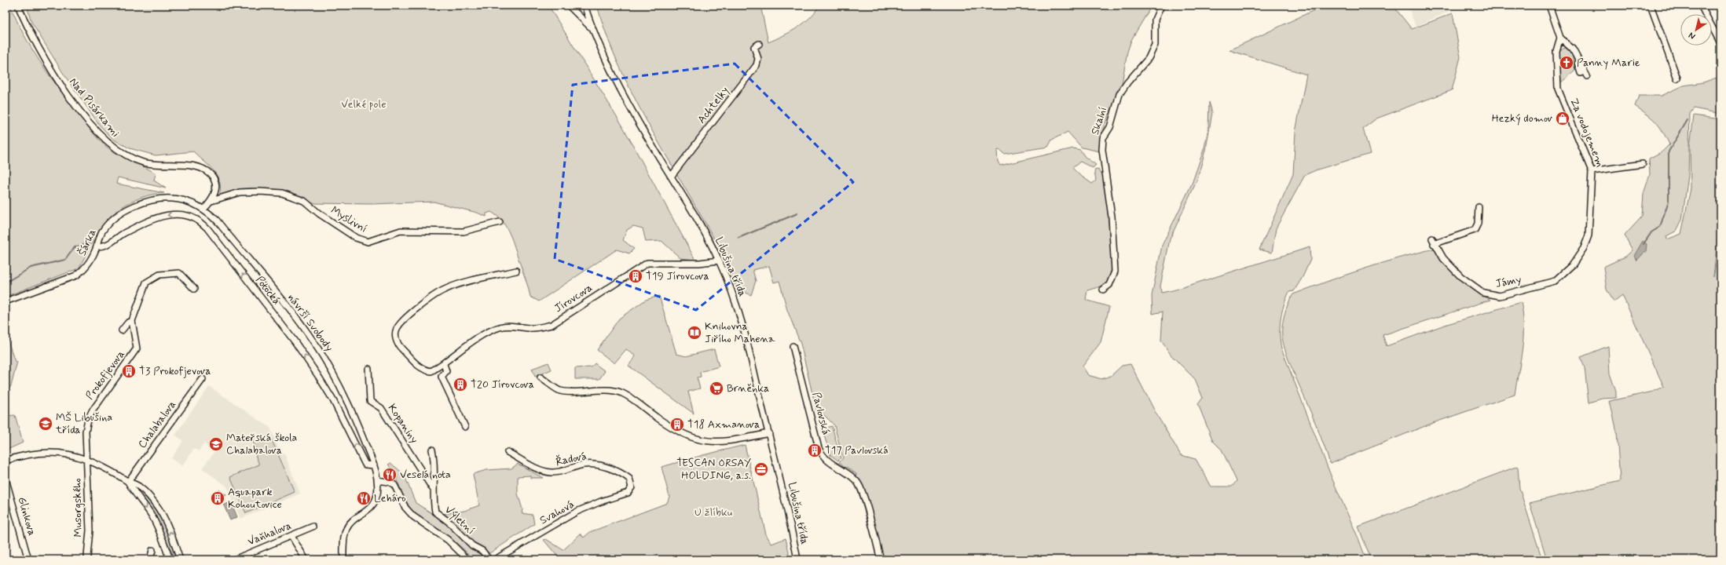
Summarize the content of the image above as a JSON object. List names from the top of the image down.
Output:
{
  "streets": {
    "street": [
      "Achtelky",
      "Nad Pisárkami",
      "Skalní",
      "Za vodojemem",
      "Myslivní",
      "Šárka",
      "Libušina třída",
      "Jámy",
      "Potocká",
      "Jírovcova",
      "návrší Svobody",
      "Prokofjevova",
      "Pavlovská",
      "Kopaniny",
      "Chalabalova",
      "Řadová",
      "Musorgského",
      "Svahová",
      "Glinkova",
      "Výletní",
      "Vaňhalova"
    ]
  },
  "crossings": [
    ["Achtelky", "Libušina třída"],
    ["Nad Pisárkami", "Myslivní"],
    ["Nad Pisárkami", "Šárka"],
    ["Nad Pisárkami", "návrší Svobody"],
    ["Za vodojemem", "Jámy"],
    ["Šárka", "Potocká"],
    ["Šárka", "návrší Svobody"],
    ["Libušina třída", "Jírovcova"],
    ["Potocká", "návrší Svobody"],
    ["návrší Svobody", "Výletní"],
    ["Prokofjevova", "Musorgského"],
    ["Kopaniny", "Výletní"],
    ["Řadová", "Svahová"]
  ],
  "one_way": ["Potocká"],
  "parks": ["Velké pole", "U žlíbku"],
  "places": {
    "church": ["Panny Marie"],
    "shop": ["Hezký domov"],
    "building": [
      "T19 Jírovcova",
      "T3 Prokofjevova",
      "T20 Jírovcova",
      "T18 Axmanova",
      "T17 Pavlovská",
      "Aquapark Kohoutovice"
    ],
    "library": ["Knihovna Jiřího Mahena"],
    "supermarket": ["Brněnka"],
    "school or university": ["MŠ Libušina třída", "Mateřská škola Chalabalova"],
    "office": ["TESCAN ORSAY HOLDING, a.s."],
    "restaurant": ["Veselá nota", "Leháro"]
  },
  "north": "bottom left"
}
